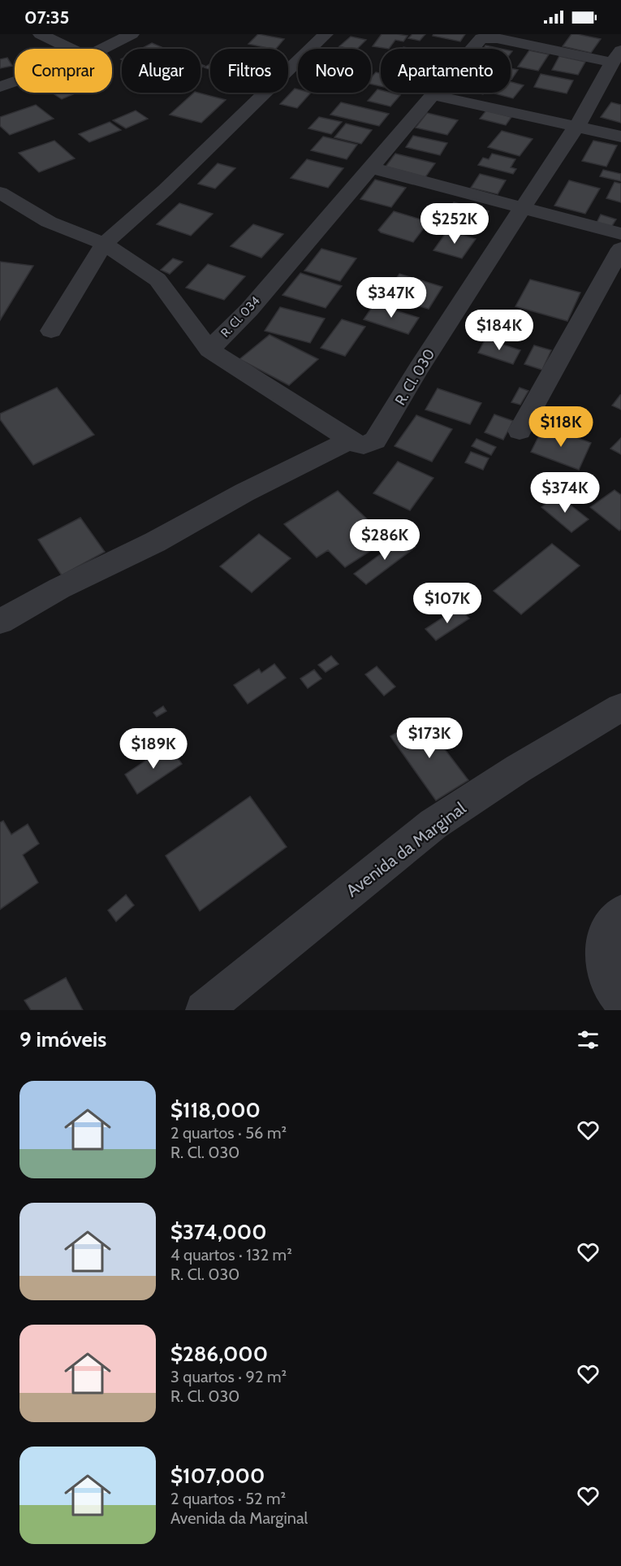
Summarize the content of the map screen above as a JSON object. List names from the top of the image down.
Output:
{
  "streets": {
    "street": ["R. Cl. 034", "R. Cl. 030", "Avenida da Marginal"]
  },
  "crossings": [
    ["R. Cl. 034", "R. Cl. 030"]
  ],
  "page": {
    "status": "07:35",
    "chip": [
      "Comprar",
      "Alugar",
      "Filtros",
      "Novo",
      "Apartamento"
    ],
    "price": [
      "$252K",
      "$347K",
      "$184K",
      "$118K",
      "$374K",
      "$286K",
      "$107K",
      "$173K",
      "$189K"
    ],
    "heading": "9 imóveis",
    "list": [
      {
        "name": "$118,000",
        "note": "2 quartos · 56 m² · R. Cl. 030"
      },
      {
        "name": "$374,000",
        "note": "4 quartos · 132 m² · R. Cl. 030"
      },
      {
        "name": "$286,000",
        "note": "3 quartos · 92 m² · R. Cl. 030"
      },
      {
        "name": "$107,000",
        "note": "2 quartos · 52 m² · Avenida da Marginal"
      }
    ]
  }
}
